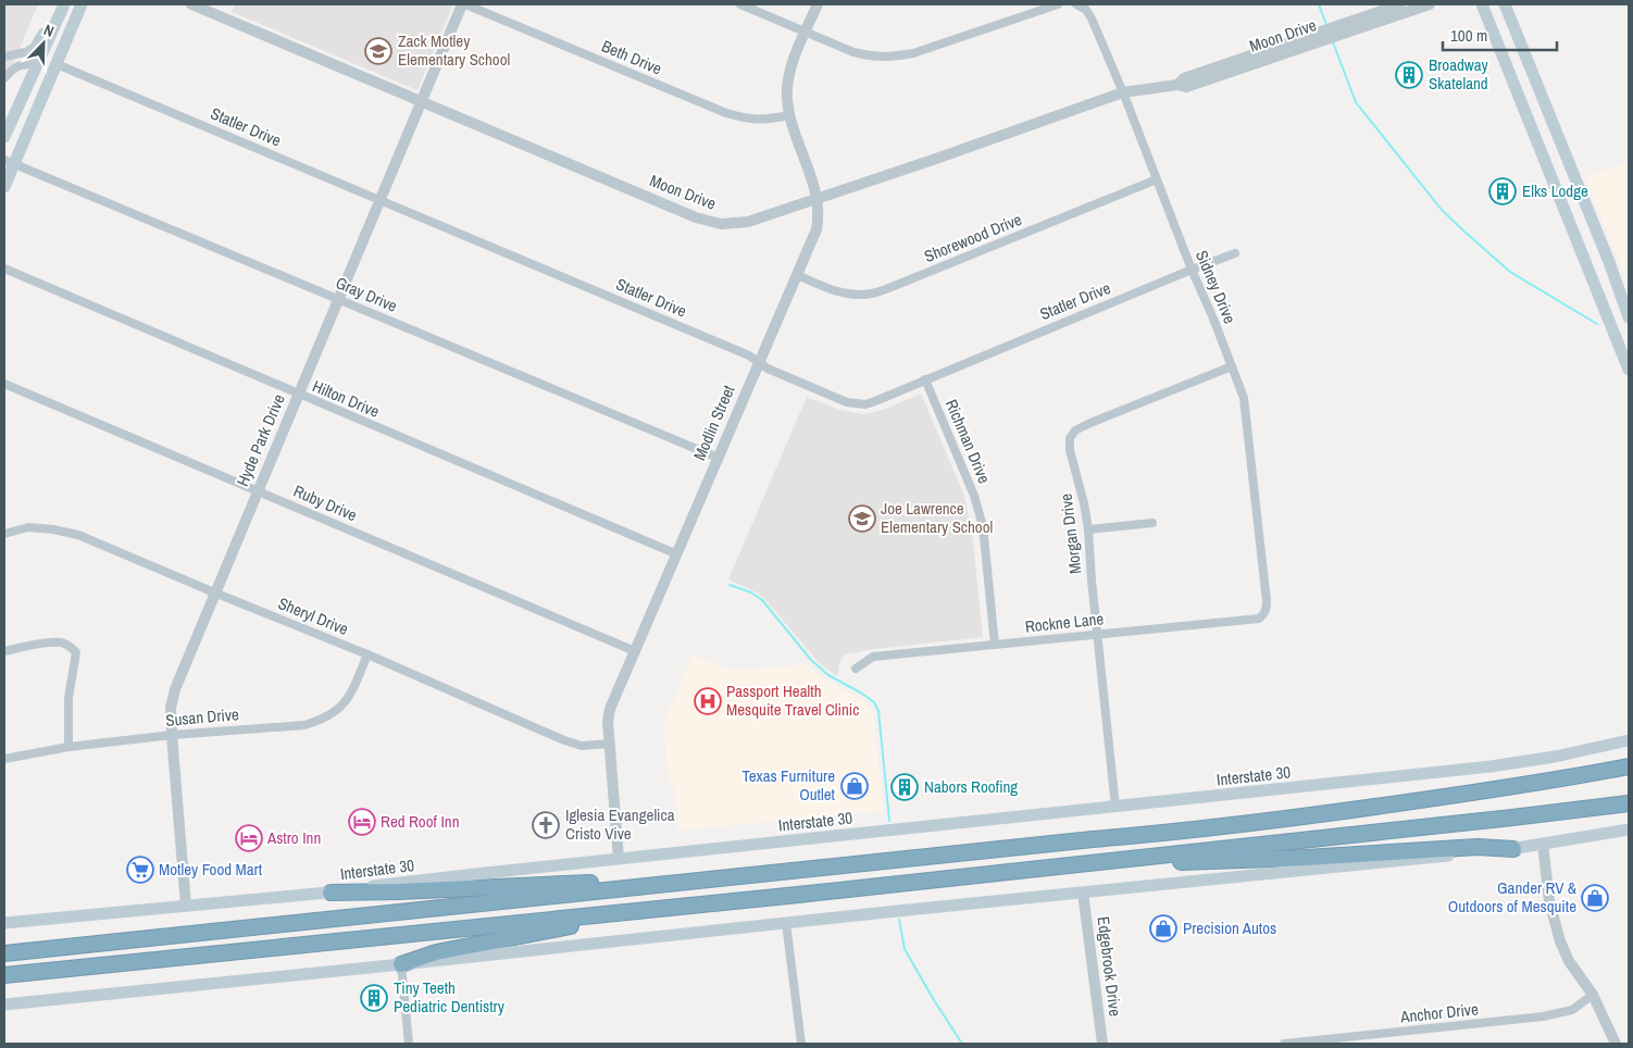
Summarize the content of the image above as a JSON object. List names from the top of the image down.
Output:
{
  "streets": {
    "main road": ["Interstate 30"],
    "street": [
      "Moon Drive",
      "Beth Drive",
      "Statler Drive",
      "Shorewood Drive",
      "Sidney Drive",
      "Gray Drive",
      "Hilton Drive",
      "Modlin Street",
      "Hyde Park Drive",
      "Richman Drive",
      "Ruby Drive",
      "Morgan Drive",
      "Sheryl Drive",
      "Rockne Lane",
      "Susan Drive",
      "Edgebrook Drive",
      "Anchor Drive"
    ]
  },
  "crossings": [
    ["Moon Drive", "Sidney Drive"],
    ["Moon Drive", "Modlin Street"],
    ["Moon Drive", "Hyde Park Drive"],
    ["Beth Drive", "Modlin Street"],
    ["Beth Drive", "Hyde Park Drive"],
    ["Statler Drive", "Sidney Drive"],
    ["Statler Drive", "Modlin Street"],
    ["Statler Drive", "Hyde Park Drive"],
    ["Statler Drive", "Richman Drive"],
    ["Shorewood Drive", "Sidney Drive"],
    ["Shorewood Drive", "Modlin Street"],
    ["Sidney Drive", "Morgan Drive"],
    ["Sidney Drive", "Rockne Lane"],
    ["Gray Drive", "Modlin Street"],
    ["Gray Drive", "Hyde Park Drive"],
    ["Hilton Drive", "Modlin Street"],
    ["Hilton Drive", "Hyde Park Drive"],
    ["Modlin Street", "Ruby Drive"],
    ["Modlin Street", "Sheryl Drive"],
    ["Modlin Street", "Interstate 30"],
    ["Hyde Park Drive", "Ruby Drive"],
    ["Hyde Park Drive", "Sheryl Drive"],
    ["Hyde Park Drive", "Susan Drive"],
    ["Hyde Park Drive", "Interstate 30"],
    ["Richman Drive", "Rockne Lane"],
    ["Morgan Drive", "Rockne Lane"],
    ["Morgan Drive", "Interstate 30"],
    ["Sheryl Drive", "Susan Drive"]
  ],
  "places": {
    "school or university": ["Zack Motley Elementary School", "Joe Lawrence Elementary School"],
    "building": [
      "Broadway Skateland",
      "Elks Lodge",
      "Nabors Roofing",
      "Tiny Teeth Pediatric Dentistry"
    ],
    "hospital": ["Passport Health Mesquite Travel Clinic"],
    "shop": ["Texas Furniture Outlet", "Gander RV & Outdoors of Mesquite", "Precision Autos"],
    "hotel": ["Red Roof Inn", "Astro Inn"],
    "church": ["Iglesia Evangelica Cristo Vive"],
    "supermarket": ["Motley Food Mart"]
  },
  "scale_bar": "100 m",
  "north": "top right"
}
